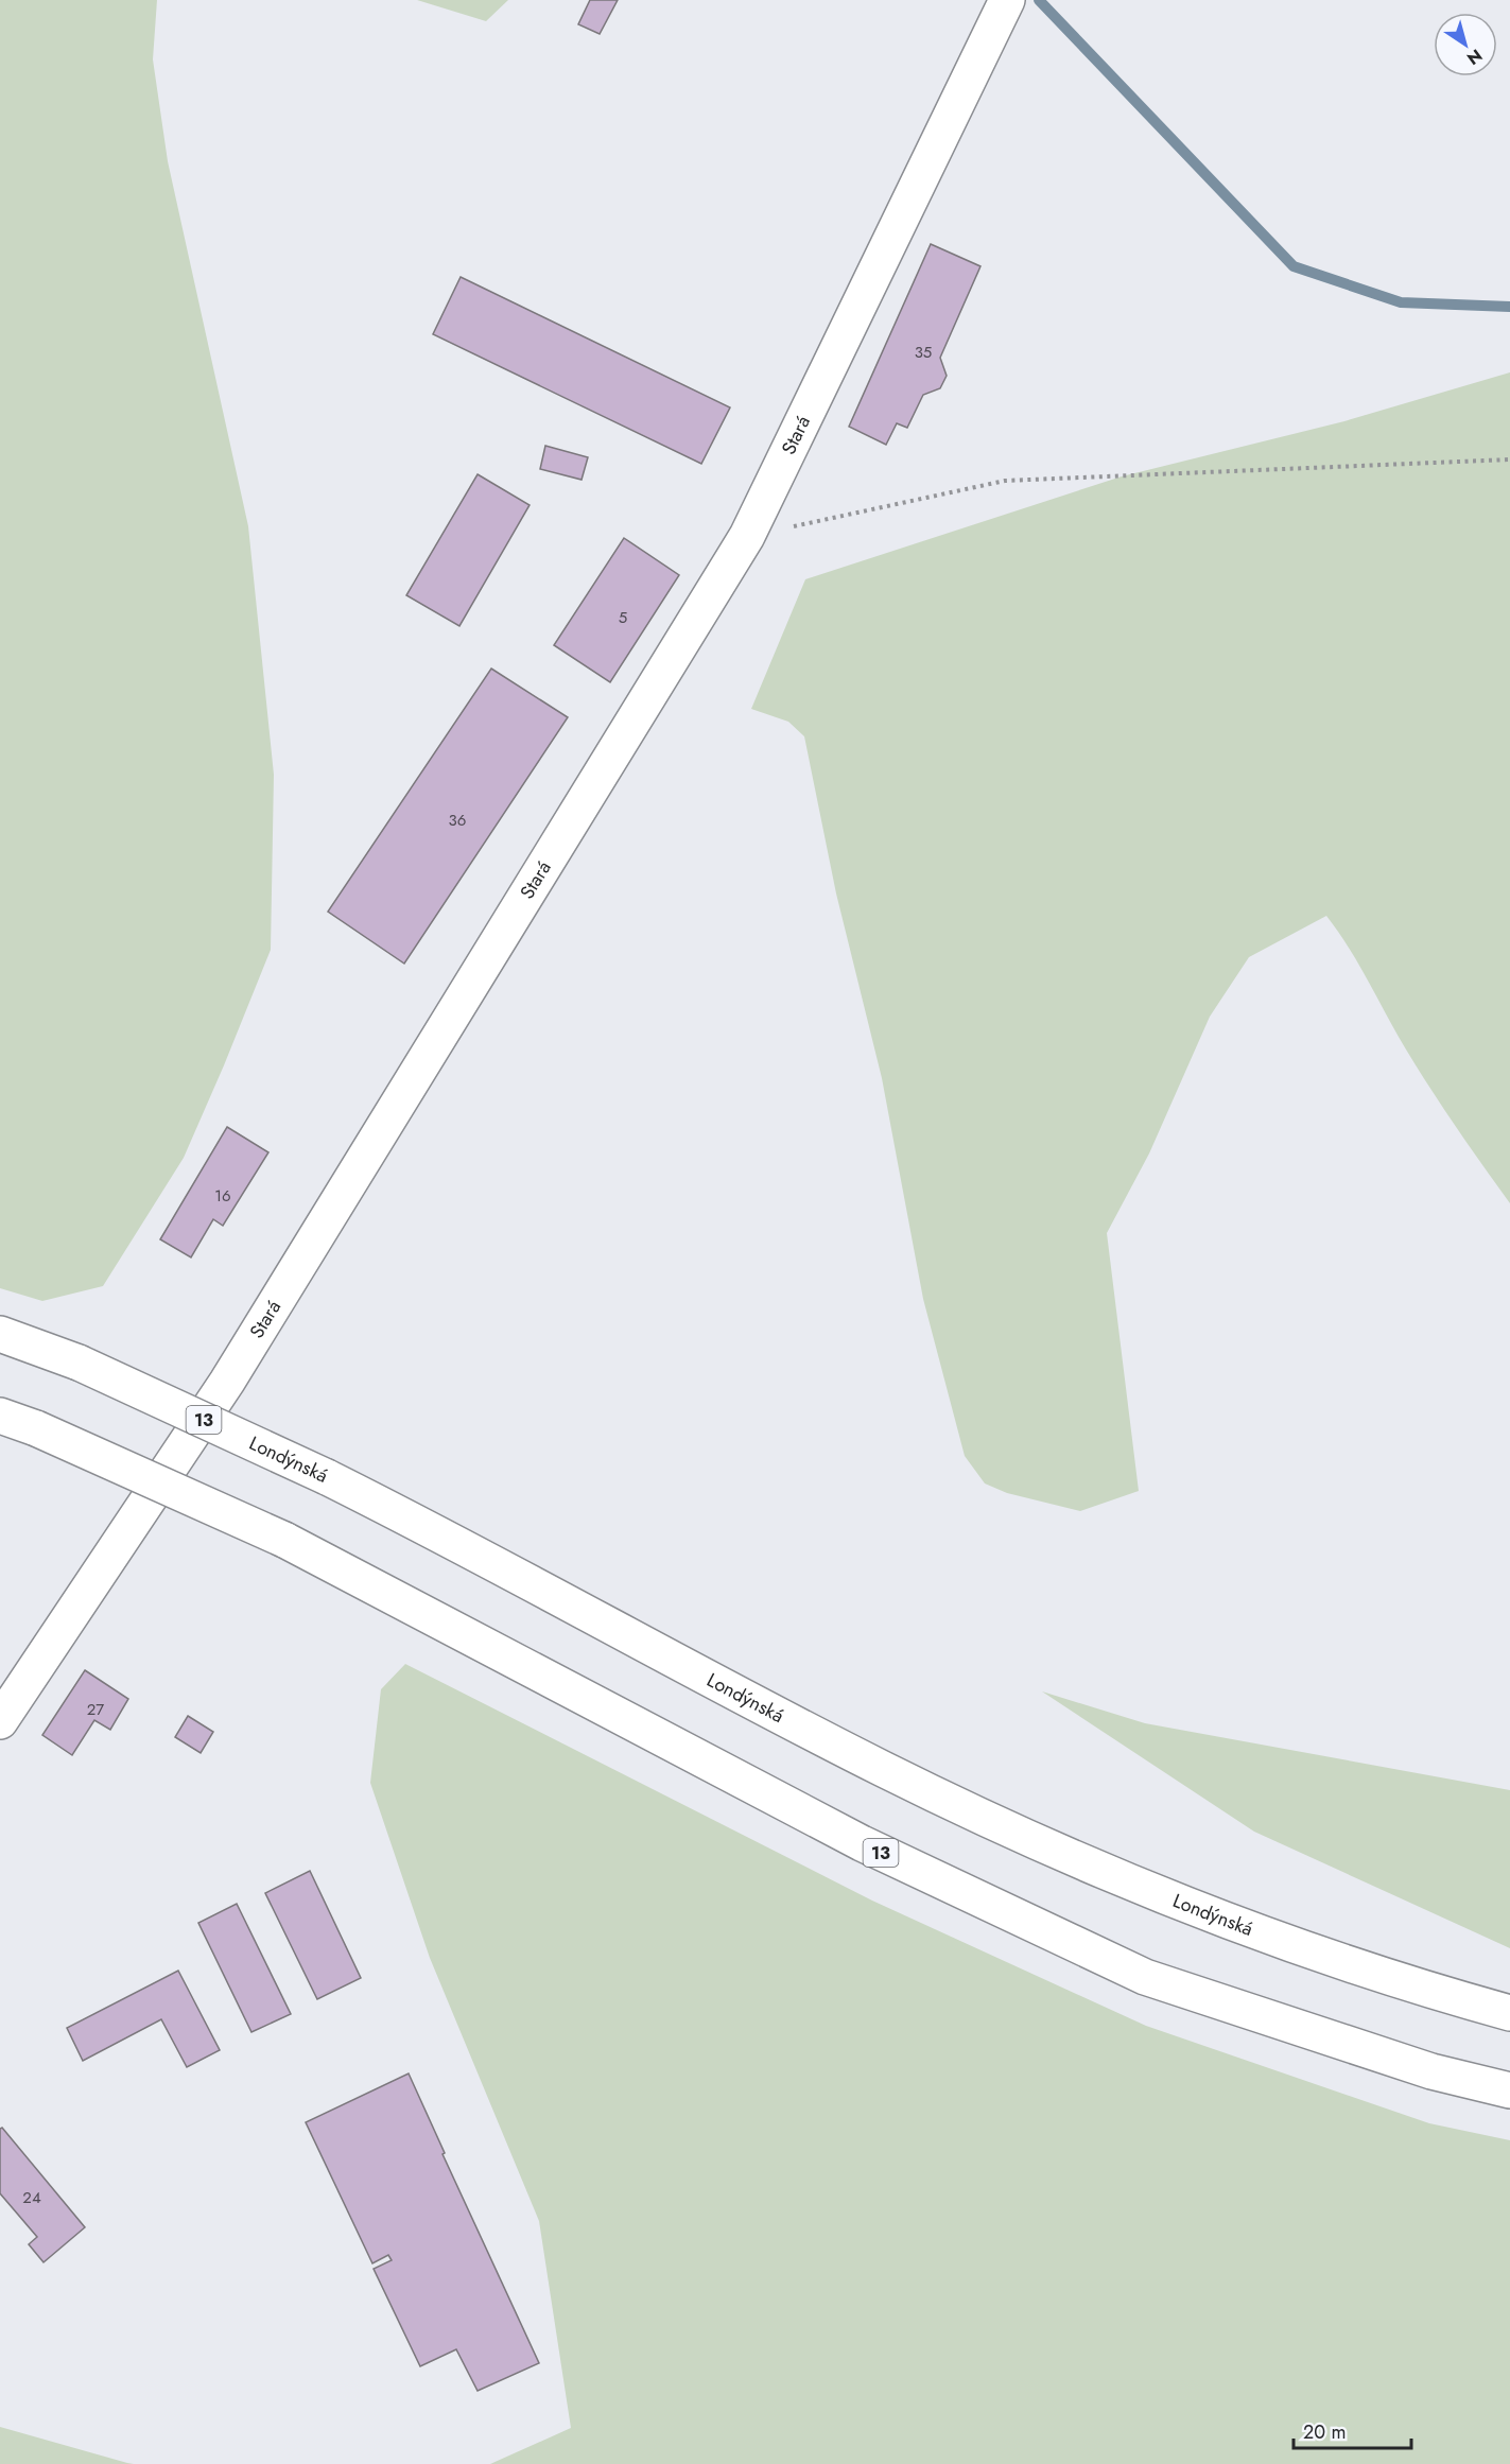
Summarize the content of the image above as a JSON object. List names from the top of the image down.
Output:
{
  "streets": {
    "main road": ["Stará", "13", "Londýnská"]
  },
  "house_numbers": [
    "35",
    "5",
    "36",
    "16",
    "27",
    "24"
  ],
  "scale_bar": "20 m",
  "north": "bottom right"
}
